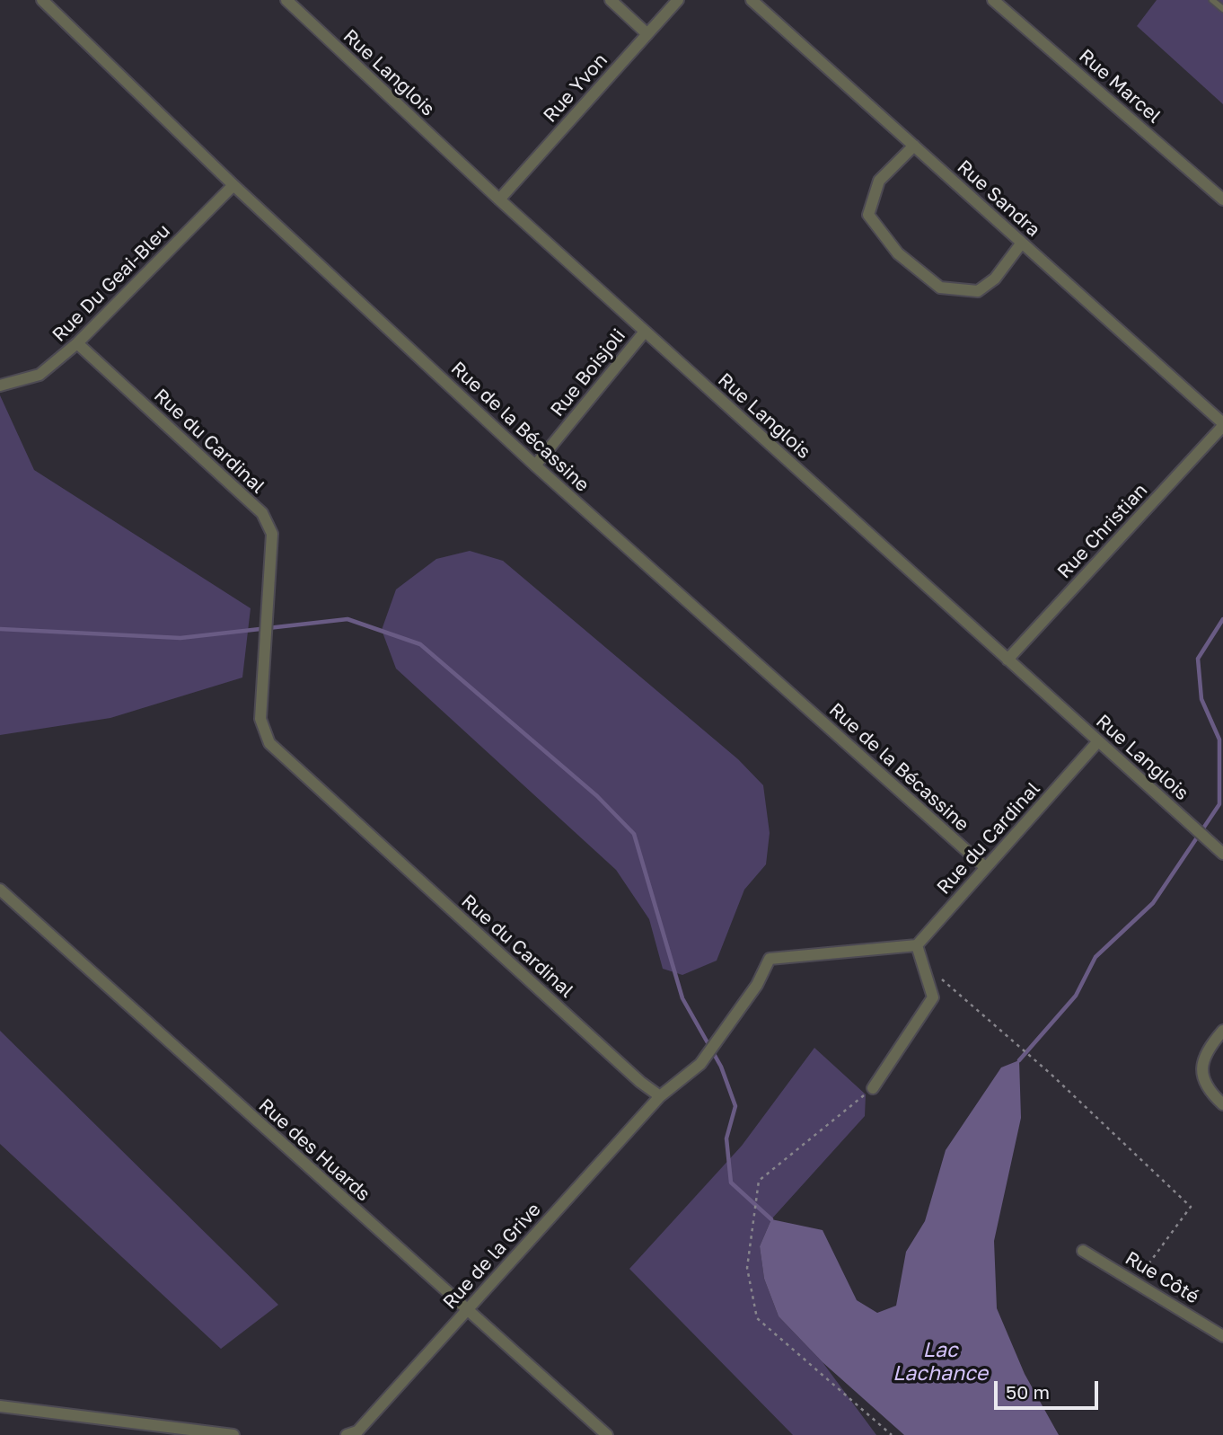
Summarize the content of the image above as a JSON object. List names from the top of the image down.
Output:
{
  "streets": {
    "street": [
      "Rue Langlois",
      "Rue Marcel",
      "Rue Yvon",
      "Rue Sandra",
      "Rue Du Geai-Bleu",
      "Rue Boisjoli",
      "Rue de la Bécassine",
      "Rue du Cardinal",
      "Rue Christian",
      "Rue des Huards",
      "Rue de la Grive",
      "Rue Côté"
    ]
  },
  "crossings": [
    ["Rue Langlois", "Rue Yvon"],
    ["Rue Langlois", "Rue Boisjoli"],
    ["Rue Langlois", "Rue du Cardinal"],
    ["Rue Langlois", "Rue Christian"],
    ["Rue Sandra", "Rue Christian"],
    ["Rue Du Geai-Bleu", "Rue de la Bécassine"],
    ["Rue Du Geai-Bleu", "Rue du Cardinal"],
    ["Rue Boisjoli", "Rue de la Bécassine"],
    ["Rue de la Bécassine", "Rue du Cardinal"],
    ["Rue du Cardinal", "Rue de la Grive"],
    ["Rue des Huards", "Rue de la Grive"]
  ],
  "water": ["Lac Lachance"],
  "scale_bar": "50 m"
}
